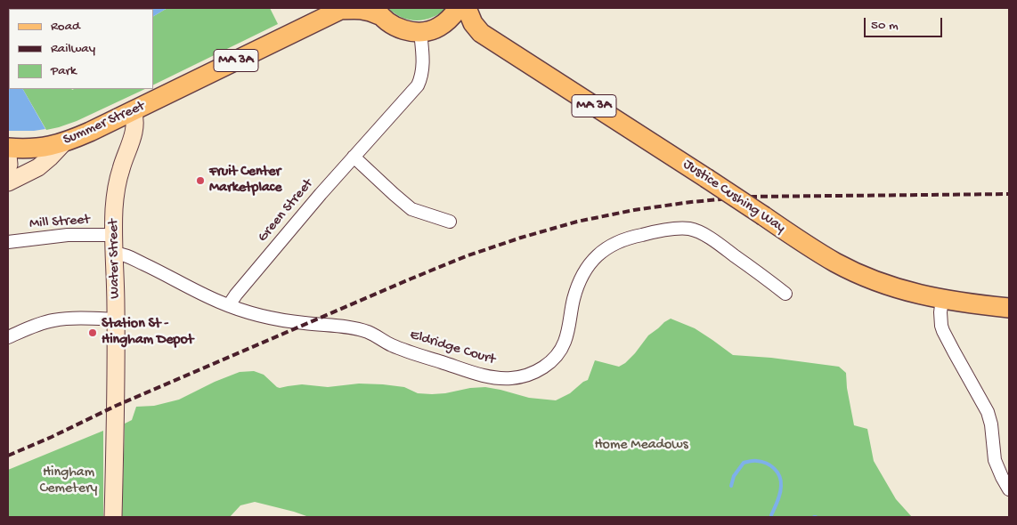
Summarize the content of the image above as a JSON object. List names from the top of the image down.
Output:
{
  "streets": {
    "main road": [
      "MA 3A",
      "Summer Street",
      "Justice Cushing Way",
      "Water Street"
    ],
    "street": ["Green Street", "Mill Street", "Eldridge Court"]
  },
  "crossings": [
    ["MA 3A", "Summer Street"],
    ["MA 3A", "Justice Cushing Way"],
    ["MA 3A", "Green Street"],
    ["Summer Street", "Water Street"],
    ["Justice Cushing Way", "Green Street"],
    ["Green Street", "Eldridge Court"],
    ["Mill Street", "Water Street"]
  ],
  "parks": ["Home Meadows", "Hingham Cemetery"],
  "places": ["Fruit Center Marketplace", "Station St - Hingham Depot"],
  "legend": ["Road", "Railway", "Park"],
  "scale_bar": "50 m"
}
